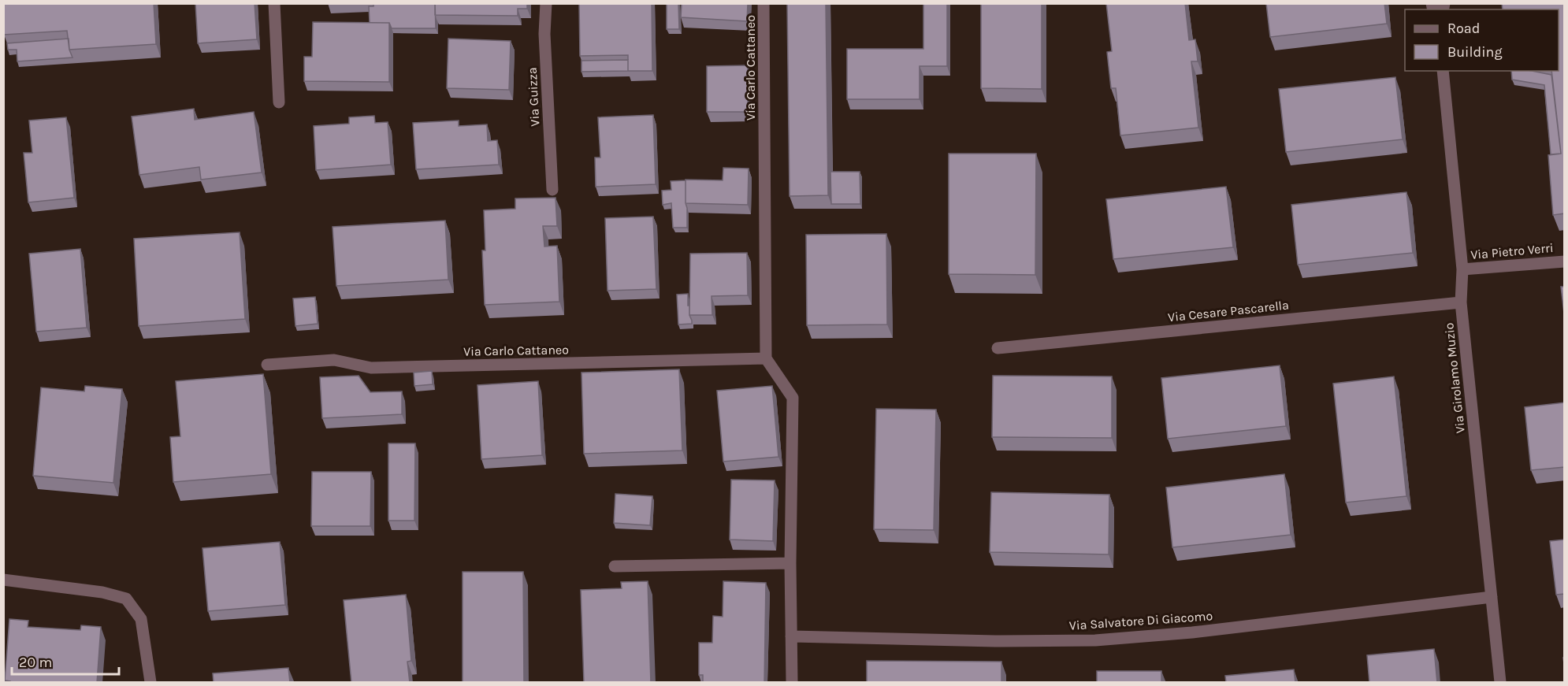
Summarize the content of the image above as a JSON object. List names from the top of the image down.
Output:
{
  "streets": {
    "street": [
      "Via Carlo Cattaneo",
      "Via Guizza",
      "Via Pietro Verri",
      "Via Cesare Pascarella",
      "Via Girolamo Muzio",
      "Via Salvatore Di Giacomo"
    ]
  },
  "crossings": [
    ["Via Pietro Verri", "Via Girolamo Muzio"],
    ["Via Cesare Pascarella", "Via Girolamo Muzio"],
    ["Via Girolamo Muzio", "Via Salvatore Di Giacomo"]
  ],
  "legend": ["Road", "Building"],
  "scale_bar": "20 m"
}
